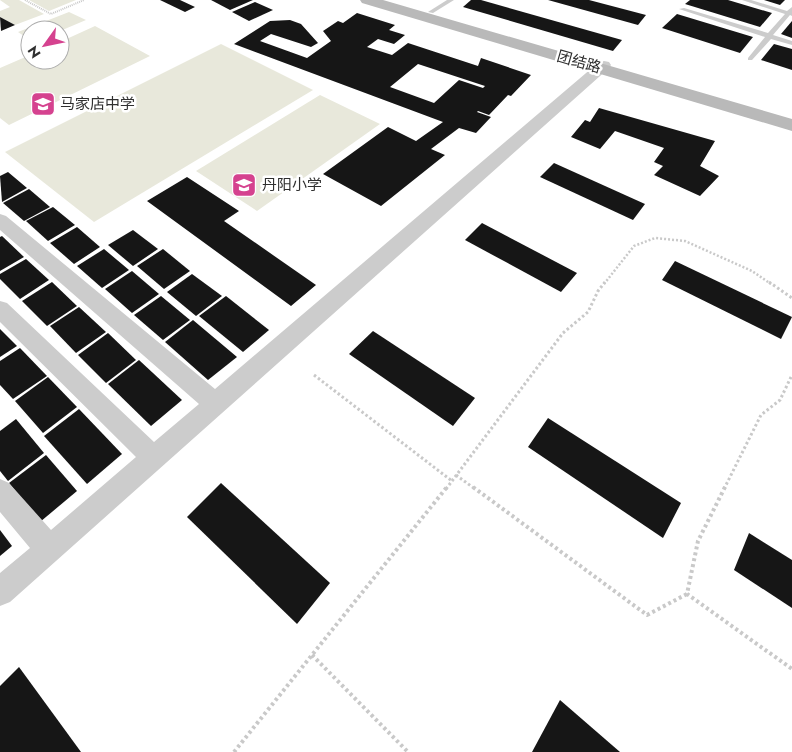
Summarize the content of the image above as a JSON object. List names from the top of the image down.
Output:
{
  "streets": {
    "main road": ["团结路"]
  },
  "places": {
    "school or university": ["马家店中学", "丹阳小学"]
  },
  "north": "bottom left"
}
